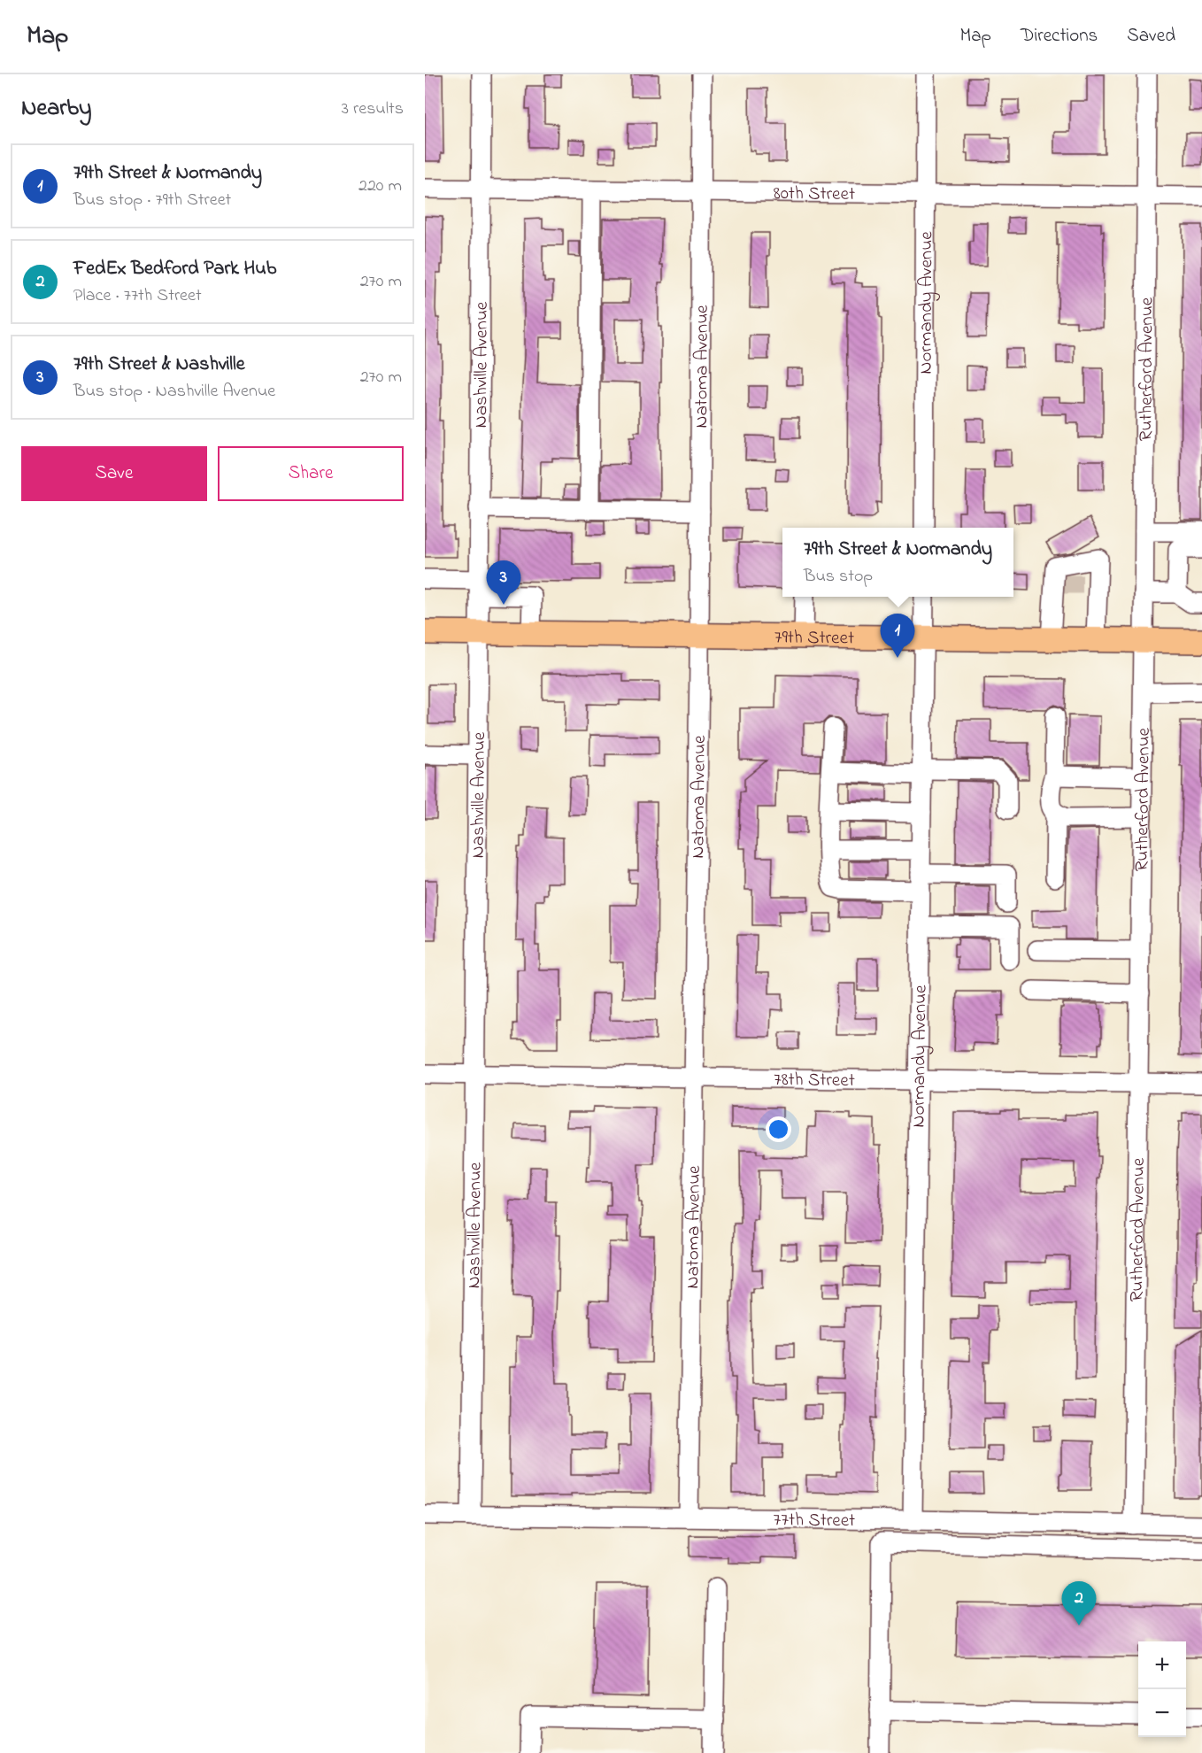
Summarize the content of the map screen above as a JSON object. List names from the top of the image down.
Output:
{
  "streets": {
    "main road": ["79th Street"],
    "street": [
      "80th Street",
      "Normandy Avenue",
      "Nashville Avenue",
      "Natoma Avenue",
      "Rutherford Avenue",
      "78th Street",
      "77th Street"
    ]
  },
  "crossings": [
    ["80th Street", "Normandy Avenue"],
    ["80th Street", "Nashville Avenue"],
    ["80th Street", "Natoma Avenue"],
    ["80th Street", "Rutherford Avenue"],
    ["Normandy Avenue", "79th Street"],
    ["Normandy Avenue", "78th Street"],
    ["Normandy Avenue", "77th Street"],
    ["Nashville Avenue", "79th Street"],
    ["Nashville Avenue", "78th Street"],
    ["Nashville Avenue", "77th Street"],
    ["Natoma Avenue", "79th Street"],
    ["Natoma Avenue", "78th Street"],
    ["Natoma Avenue", "77th Street"],
    ["Rutherford Avenue", "79th Street"],
    ["Rutherford Avenue", "78th Street"],
    ["Rutherford Avenue", "77th Street"]
  ],
  "page": {
    "header": "Map",
    "nav": ["Map", "Directions", "Saved"],
    "heading": ["Nearby", "3 results"],
    "list": [
      {
        "mark": "1",
        "name": "79th Street & Normandy",
        "note": "Bus stop · 79th Street",
        "value": "220 m"
      },
      {
        "mark": "2",
        "name": "FedEx Bedford Park Hub",
        "note": "Place · 77th Street",
        "value": "270 m"
      },
      {
        "mark": "3",
        "name": "79th Street & Nashville",
        "note": "Bus stop · Nashville Avenue",
        "value": "270 m"
      }
    ],
    "buttons": ["Save", "Share"],
    "popup": ["79th Street & Normandy", "Bus stop"],
    "pins": ["3", "1", "2"],
    "map_buttons": ["+", "−"]
  }
}
